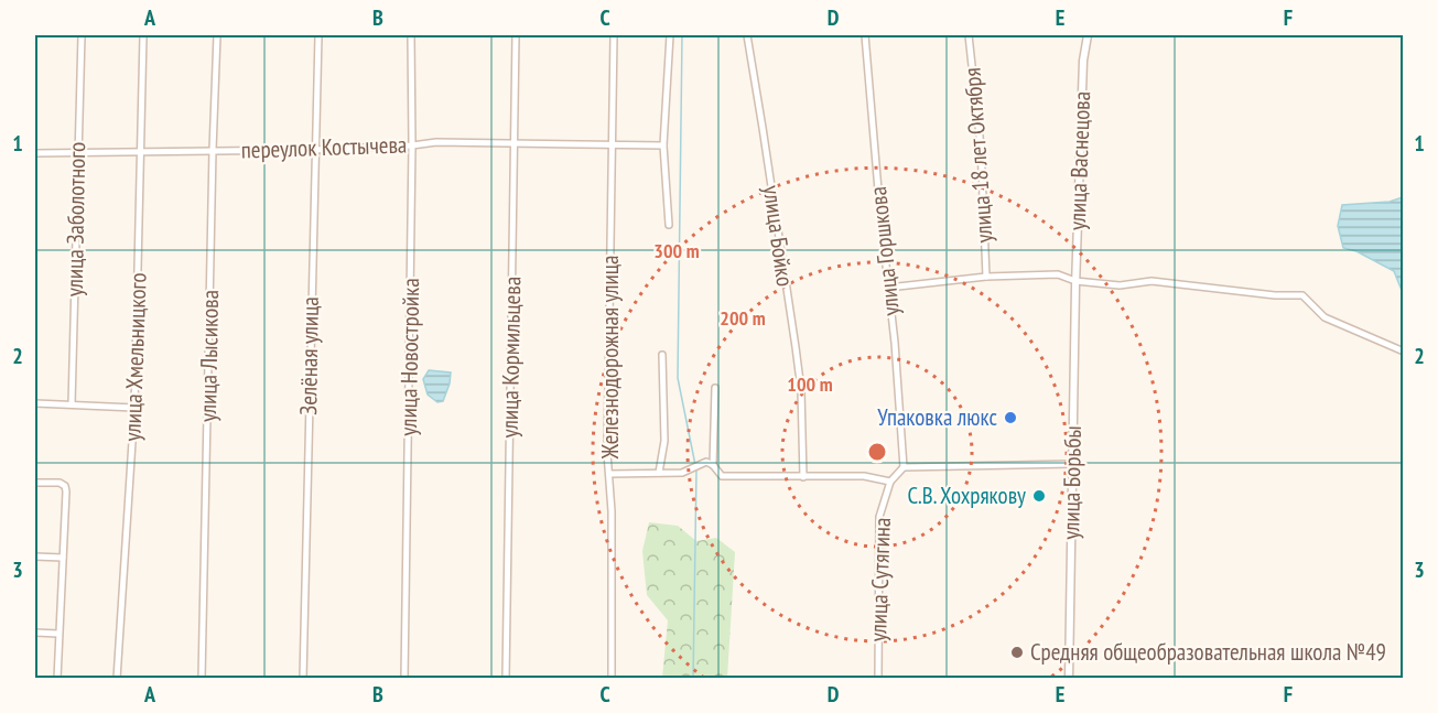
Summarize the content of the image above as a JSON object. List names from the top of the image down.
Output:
{
  "streets": {
    "street": [
      "переулок Костычева",
      "улица 18 лет Октября",
      "улица Васнецова",
      "улица Заболотного",
      "улица Бойко",
      "улица Горшкова",
      "улица Лысикова",
      "Зелёная улица",
      "улица Хмельницкого",
      "улица Новостройка",
      "улица Кормильцева",
      "Железнодорожная улица",
      "улица Борьбы",
      "улица Сутягина"
    ]
  },
  "crossings": [
    ["переулок Костычева", "улица Заболотного"],
    ["переулок Костычева", "улица Лысикова"],
    ["переулок Костычева", "Зелёная улица"],
    ["переулок Костычева", "улица Хмельницкого"],
    ["переулок Костычева", "улица Новостройка"],
    ["переулок Костычева", "улица Кормильцева"],
    ["переулок Костычева", "Железнодорожная улица"],
    ["улица Васнецова", "улица Борьбы"]
  ],
  "places": ["Упаковка люкс", "С.В. Хохрякову", "Средняя общеобразовательная школа №49"],
  "grid": {
    "columns": [
      "A",
      "B",
      "C",
      "D",
      "E",
      "F"
    ],
    "rows": ["1", "2", "3"]
  },
  "rings": ["300 m", "200 m", "100 m"]
}
